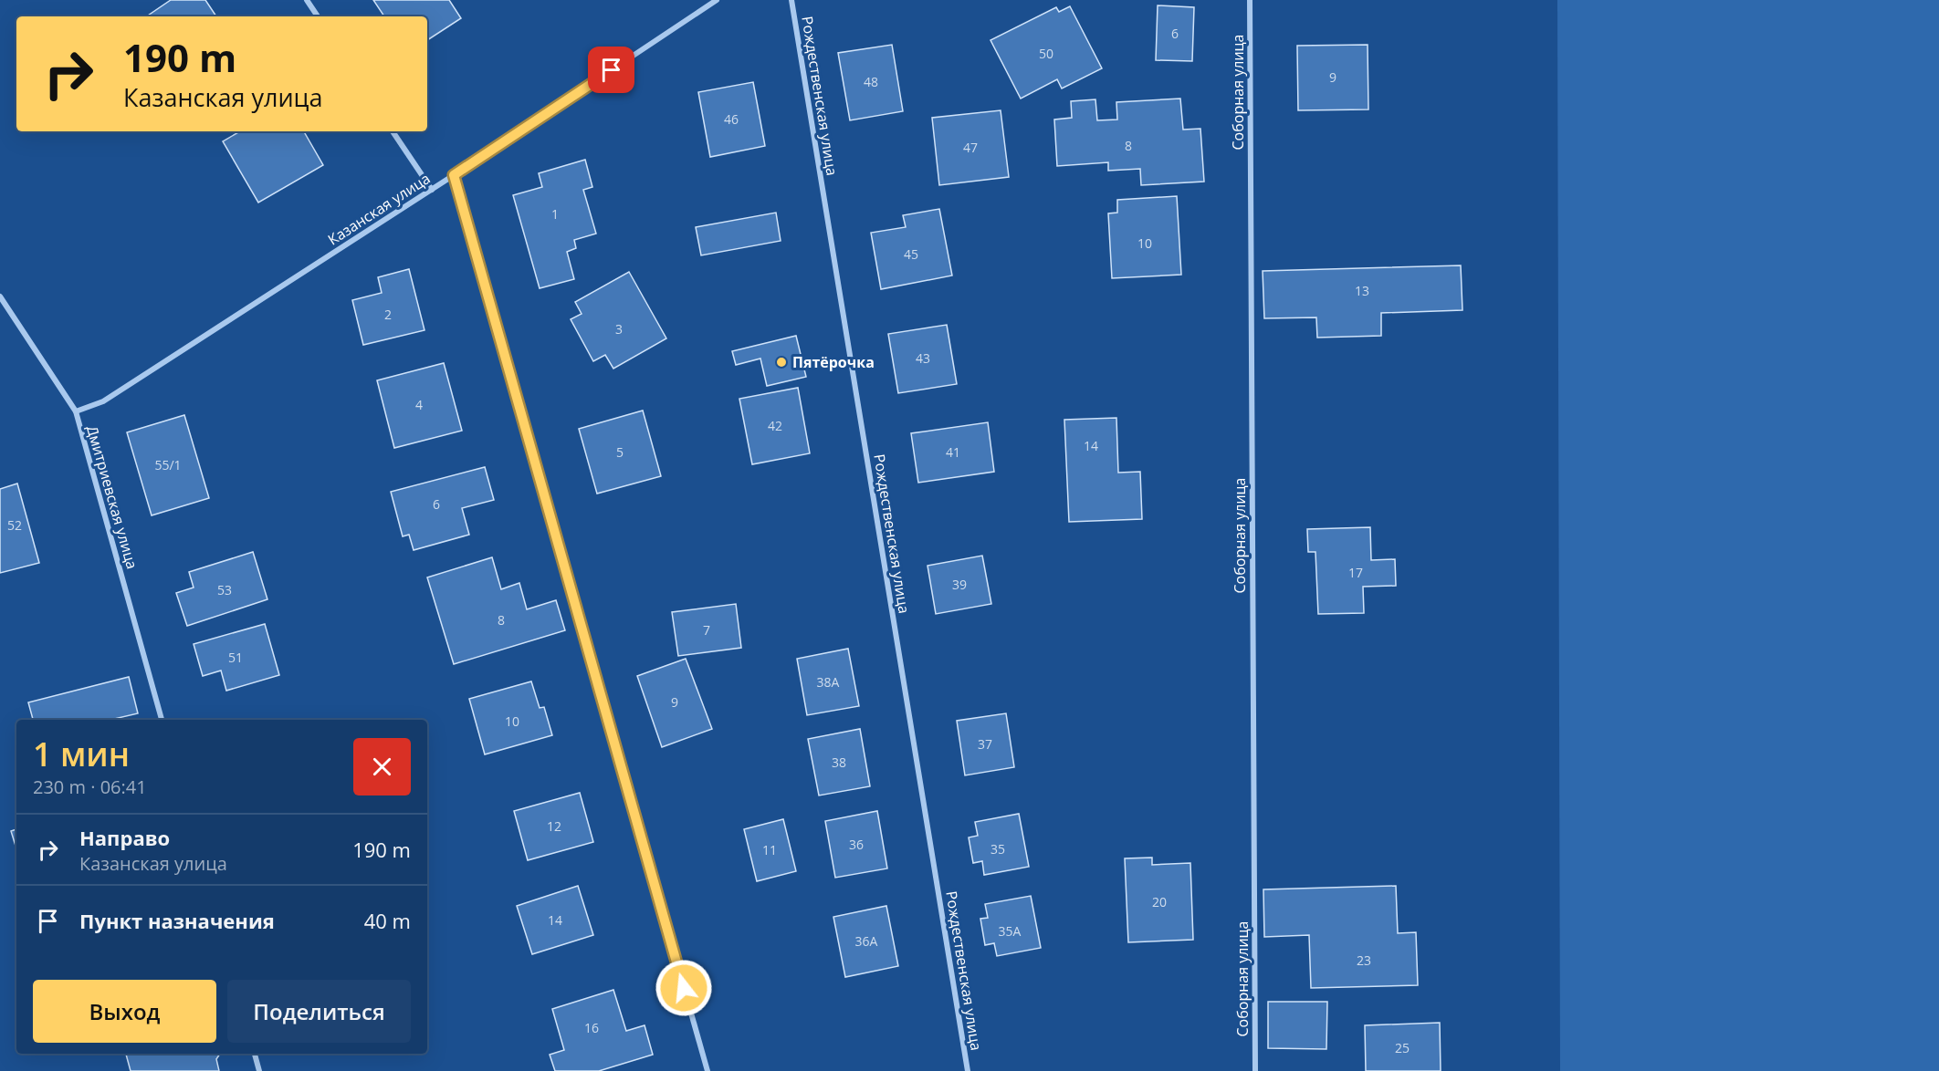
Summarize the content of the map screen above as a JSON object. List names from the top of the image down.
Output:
{
  "streets": {
    "street": [
      "Соборная улица",
      "Рождественская улица",
      "Казанская улица",
      "Дмитриевская улица"
    ]
  },
  "crossings": [
    ["Казанская улица", "Дмитриевская улица"]
  ],
  "places": ["Пятёрочка"],
  "house_numbers": [
    "6",
    "50",
    "9",
    "48",
    "46",
    "8",
    "47",
    "1",
    "10",
    "45",
    "13",
    "2",
    "3",
    "43",
    "4",
    "42",
    "14",
    "5",
    "41",
    "55/1",
    "6",
    "52",
    "17",
    "39",
    "53",
    "8",
    "7",
    "51",
    "38А",
    "9",
    "10",
    "37",
    "38",
    "12",
    "36",
    "35",
    "11",
    "20",
    "14",
    "35А",
    "36А",
    "23",
    "16",
    "25"
  ],
  "page": {
    "turn": ["190 m", "Казанская улица"],
    "heading": ["1 мин", "230 m · 06:41"],
    "list": [
      {
        "name": "Направо",
        "note": "Казанская улица",
        "value": "190 m"
      },
      {
        "name": "Пункт назначения",
        "value": "40 m"
      }
    ],
    "buttons": ["Выход", "Поделиться"]
  }
}
